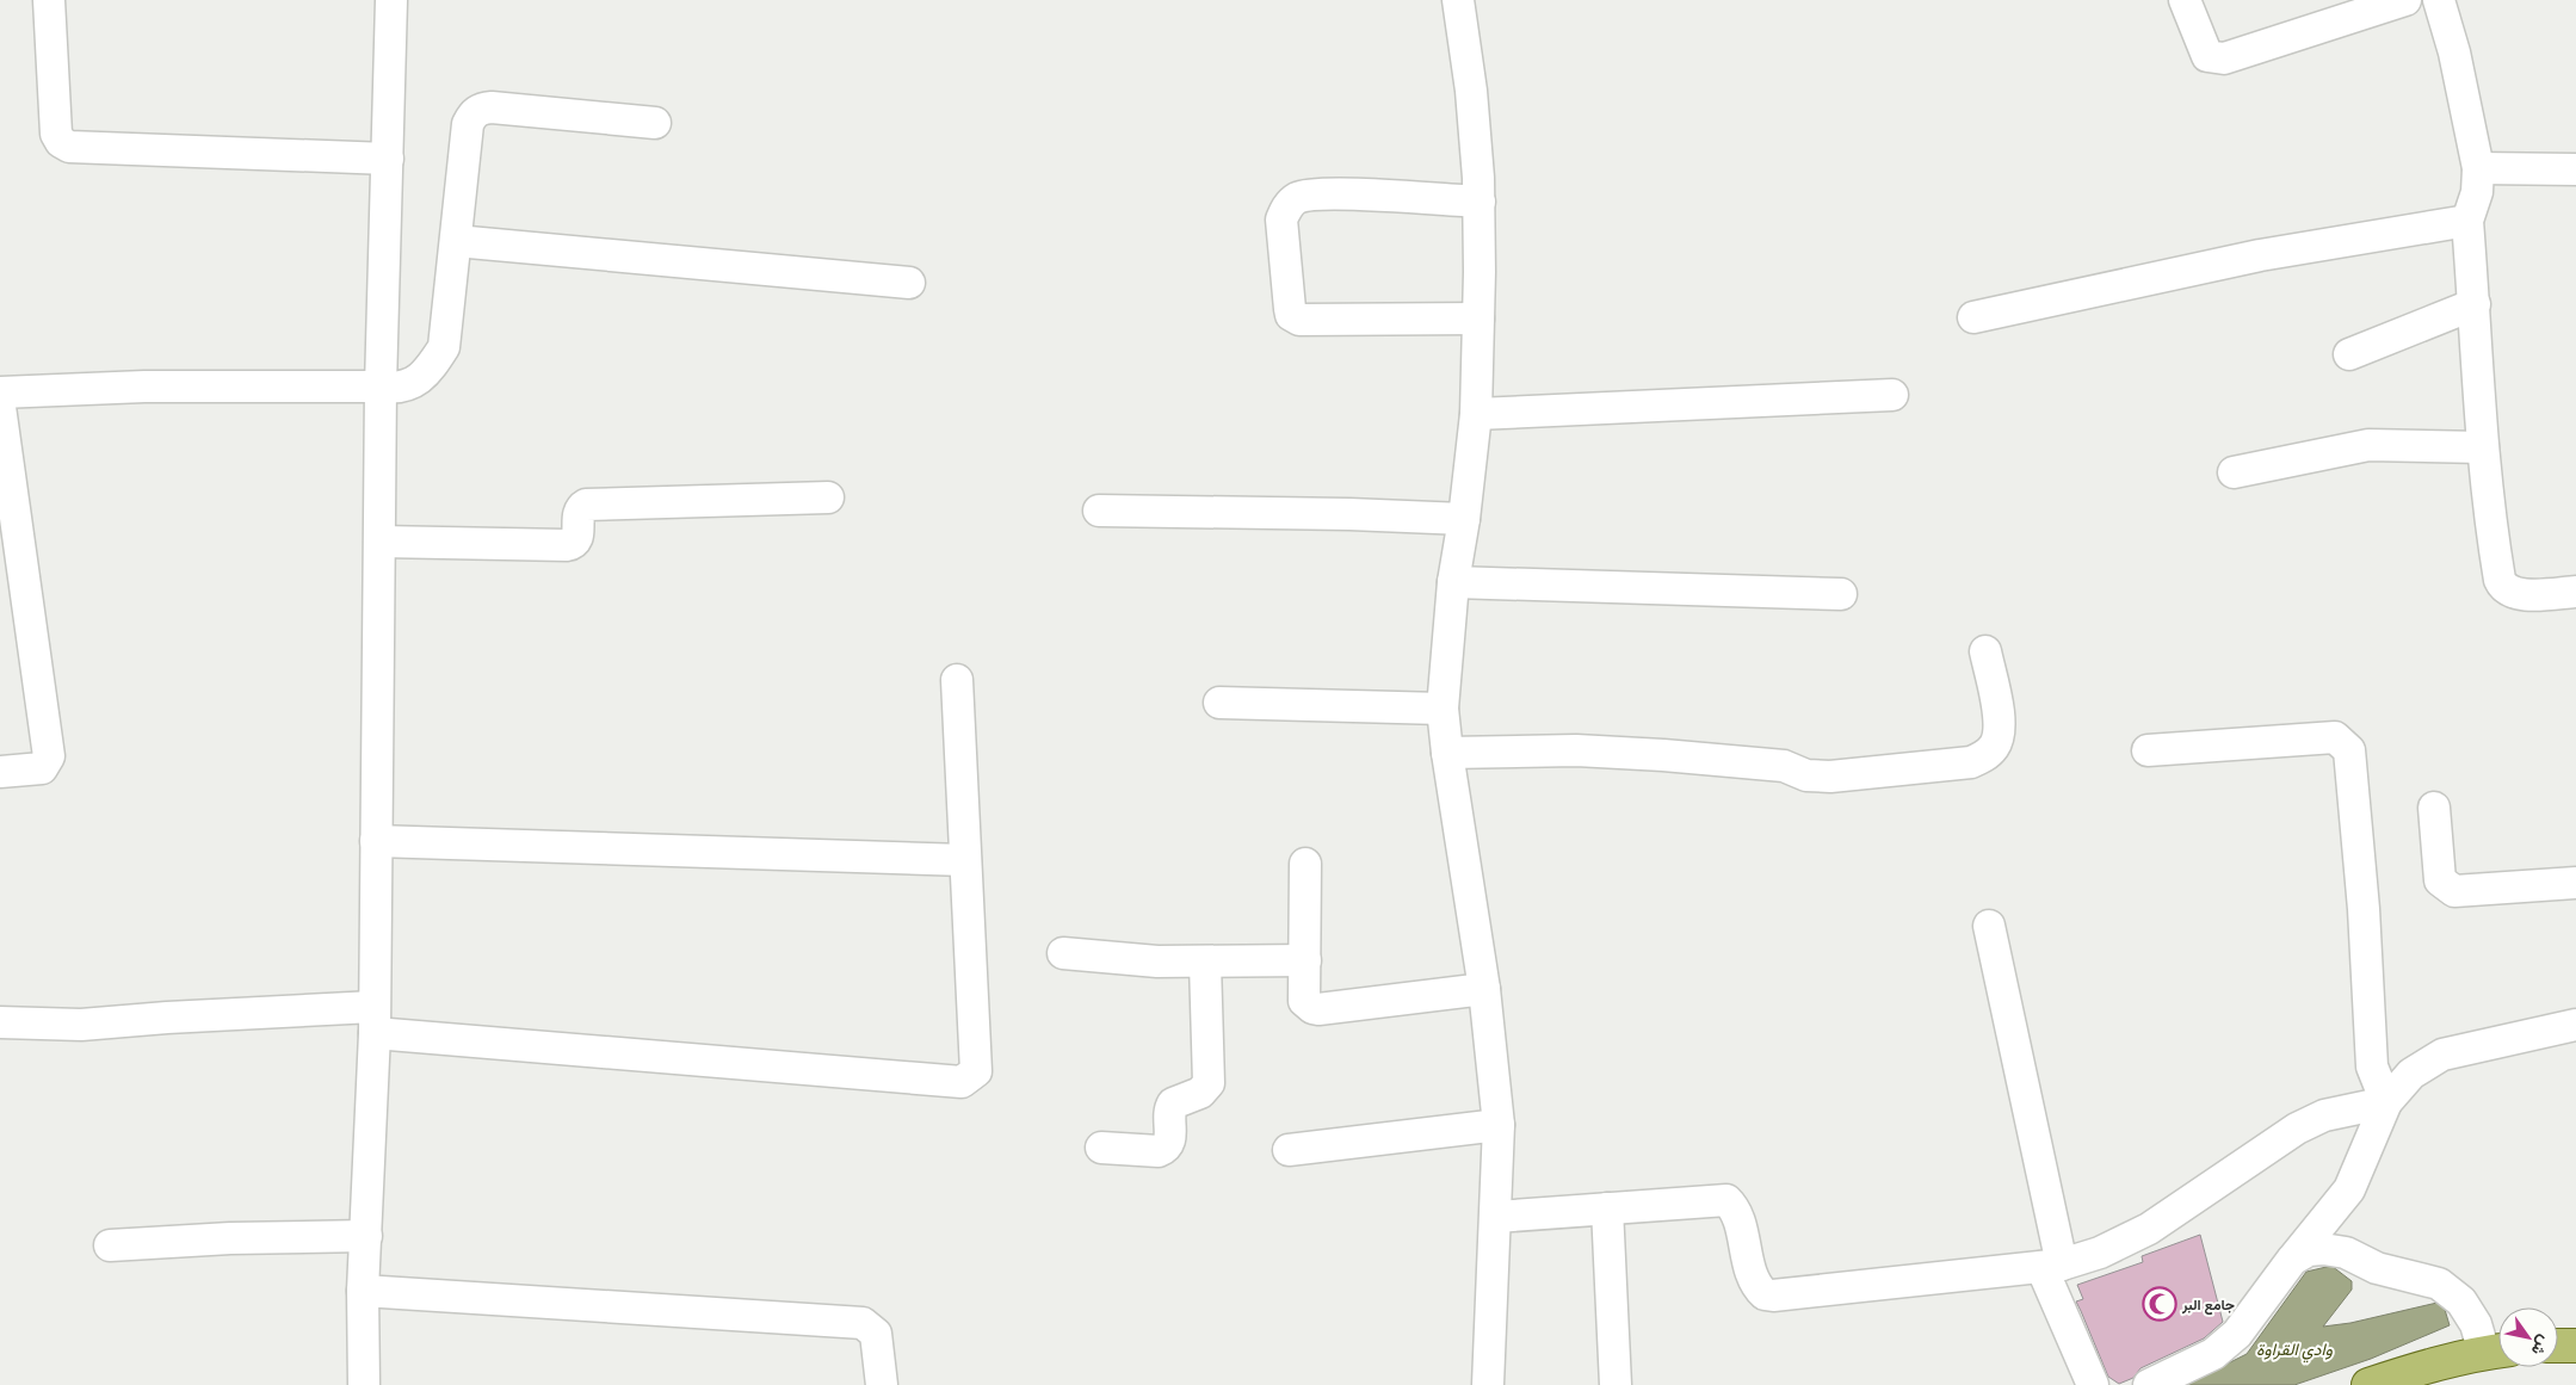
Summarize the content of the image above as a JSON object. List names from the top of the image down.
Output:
{
  "water": ["وادي القراوة"],
  "places": {
    "mosque": ["جامع البر"]
  },
  "north": "bottom right"
}
